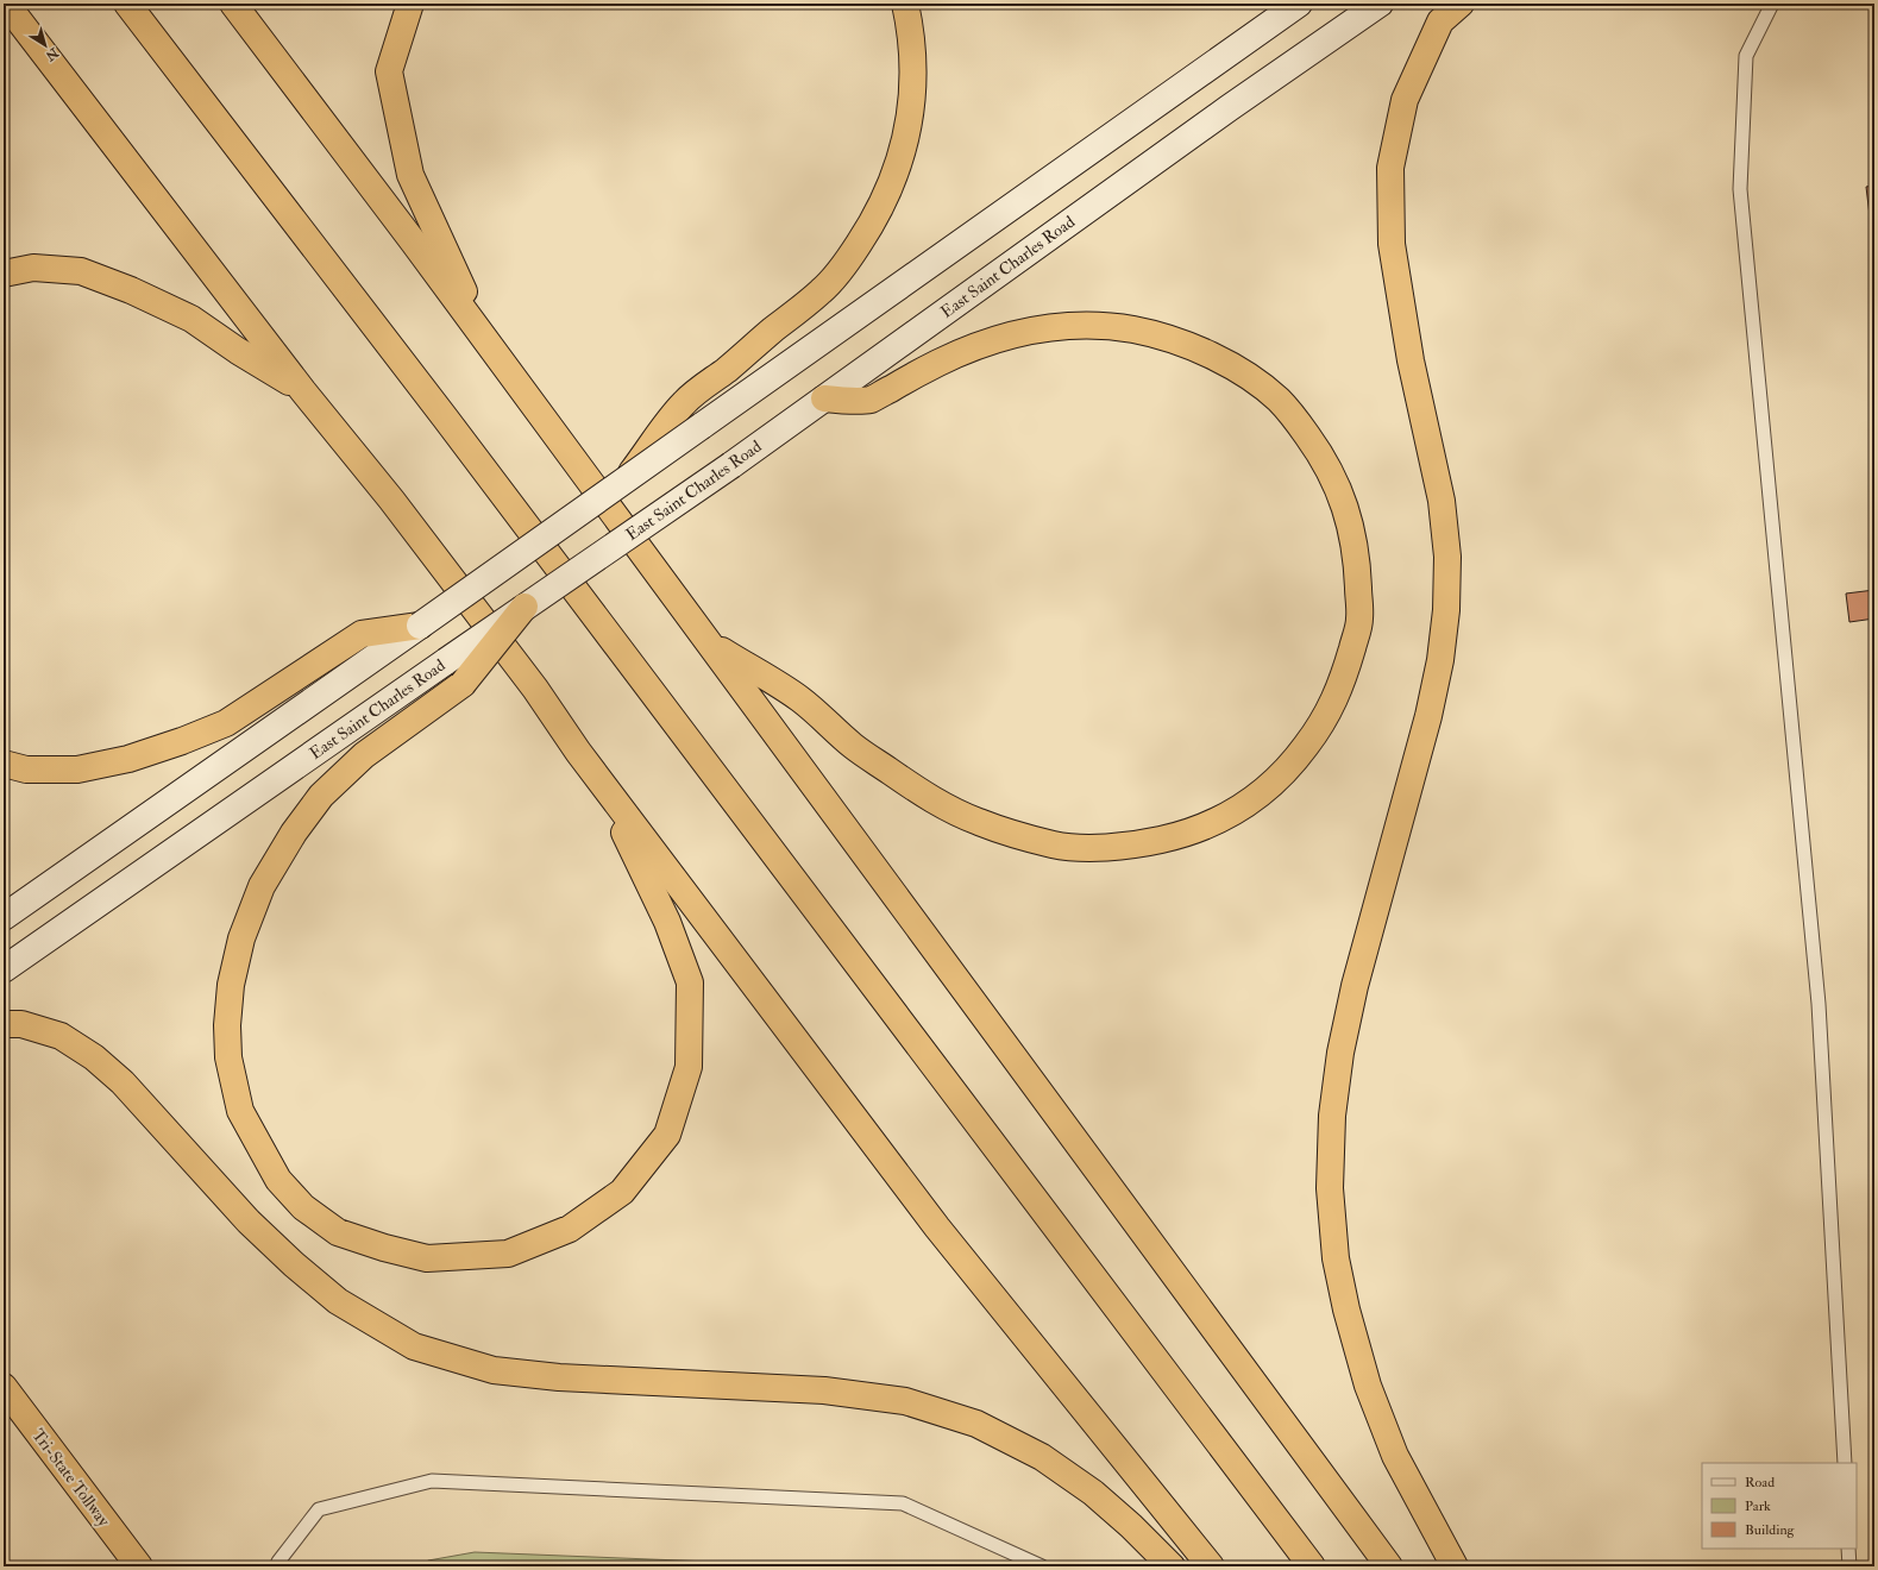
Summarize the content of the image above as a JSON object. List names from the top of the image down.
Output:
{
  "streets": {
    "highway": ["Tri-State Tollway"],
    "main road": ["East Saint Charles Road"]
  },
  "legend": ["Road", "Park", "Building"],
  "north": "bottom right"
}
